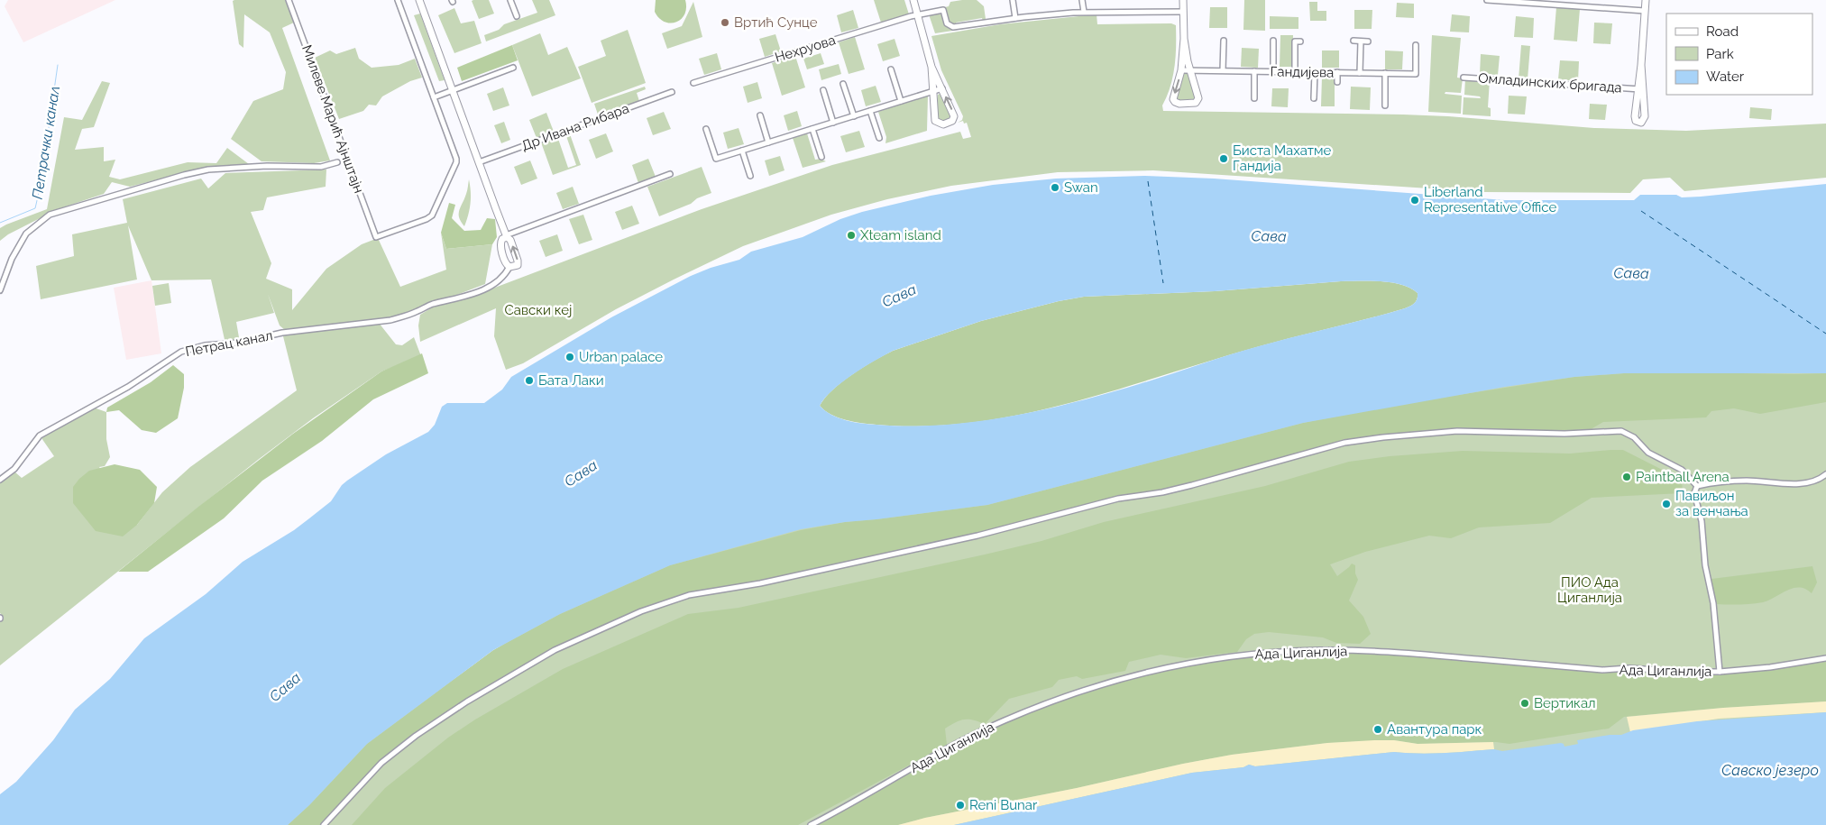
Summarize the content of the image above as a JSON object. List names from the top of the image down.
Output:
{
  "streets": {
    "street": [
      "Нехруова",
      "Гандијева",
      "Омладинских бригада",
      "Милеве Марић Ајнштајн",
      "Др Ивана Рибара",
      "Петрац канал",
      "Ада Циганлија"
    ]
  },
  "water": ["Петрачки канал", "Сава", "Савско језеро"],
  "parks": ["Савски кеј", "ПИО Ада Циганлија"],
  "places": [
    "Вртић Сунце",
    "Биста Махатме Гандија",
    "Swan",
    "Liberland Representative Office",
    "Xteam island",
    "Urban palace",
    "Бата Лаки",
    "Paintball Arena",
    "Павиљон за венчања",
    "Вертикал",
    "Авантура парк",
    "Reni Bunar"
  ],
  "legend": ["Road", "Park", "Water"]
}
